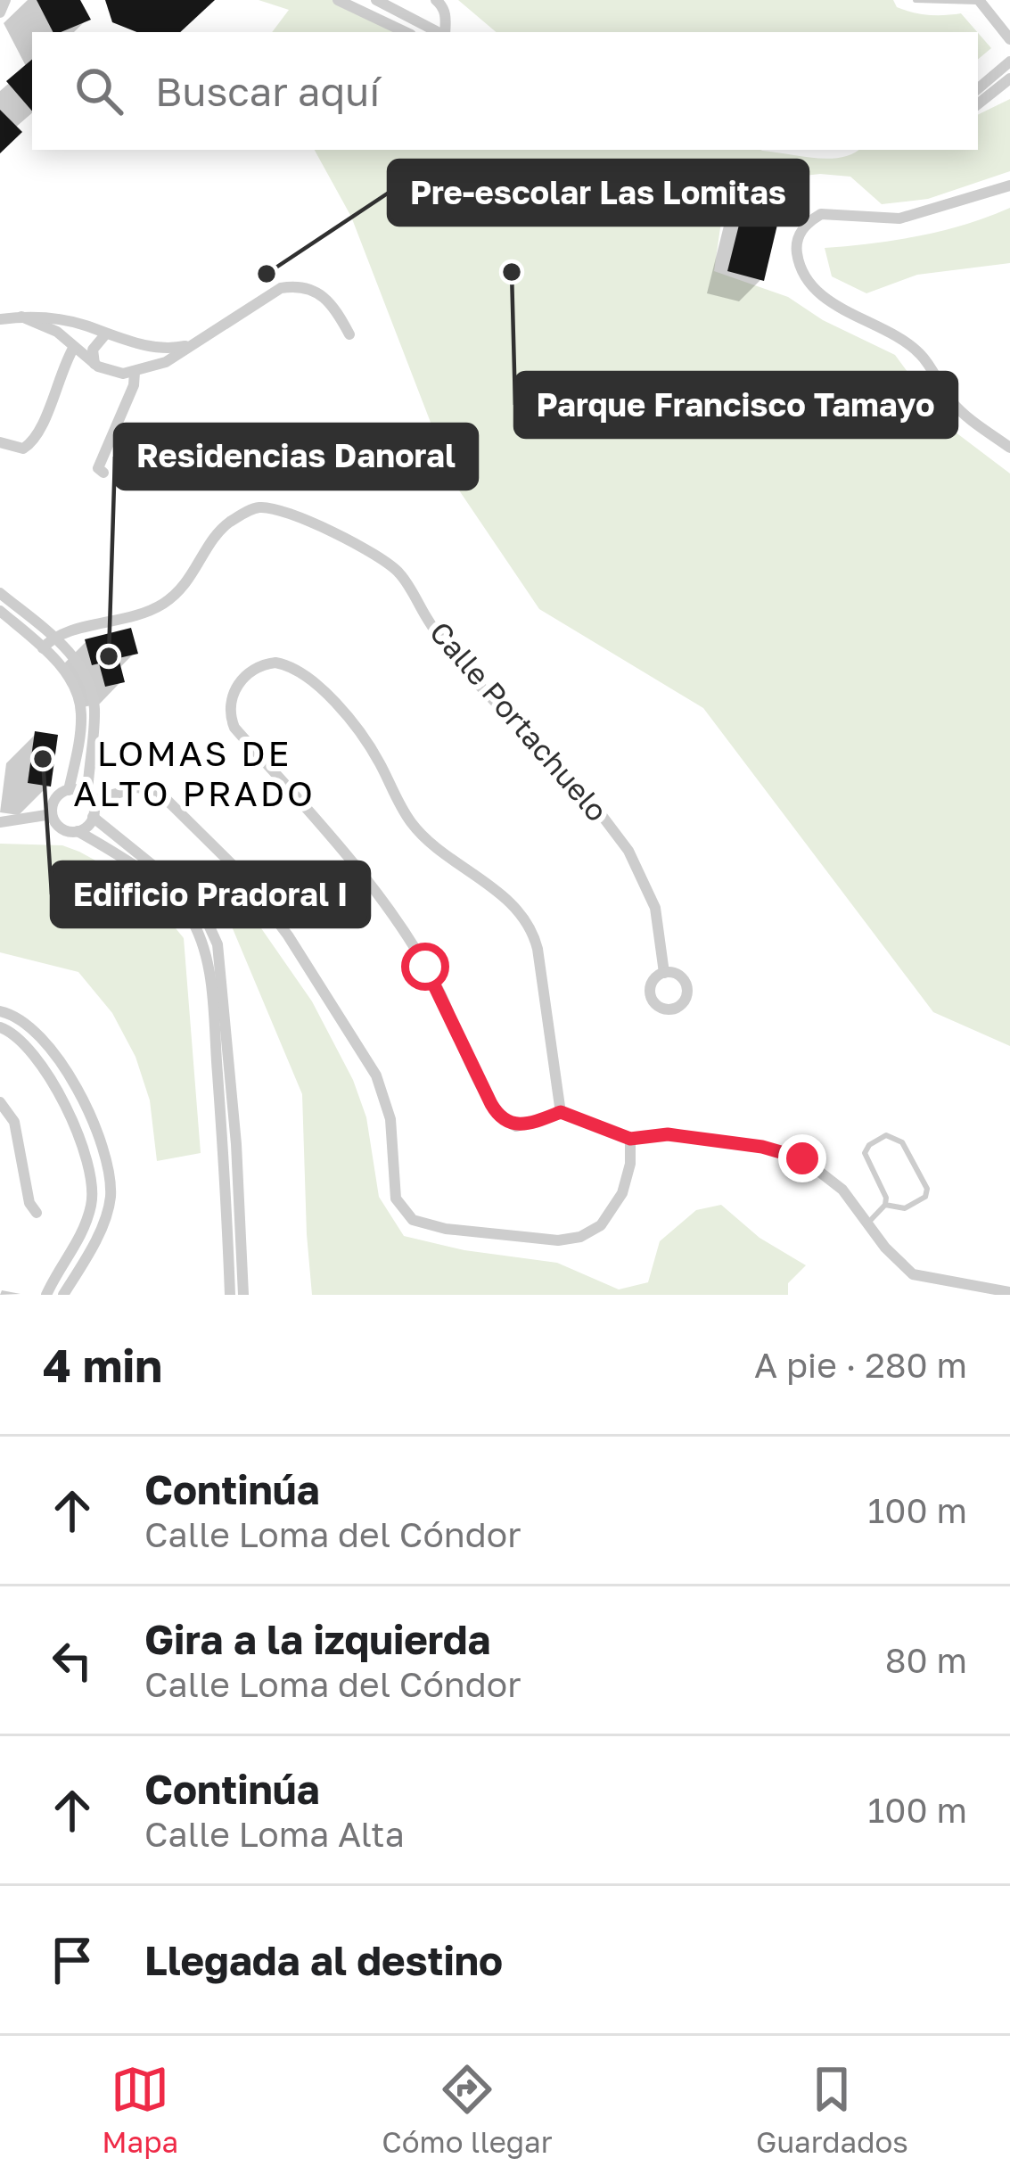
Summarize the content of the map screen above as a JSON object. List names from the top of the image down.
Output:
{
  "streets": {
    "street": ["Calle Portachuelo"]
  },
  "districts": ["LOMAS DE ALTO PRADO"],
  "places": [
    "Parque Francisco Tamayo",
    "Pre-escolar Las Lomitas",
    "Residencias Danoral",
    "Edificio Pradoral I"
  ],
  "page": {
    "search": "Buscar aquí",
    "heading": ["4 min", "A pie · 280 m"],
    "list": [
      ["Continúa", "Calle Loma del Cóndor", "100 m"],
      ["Gira a la izquierda", "Calle Loma del Cóndor", "80 m"],
      ["Continúa", "Calle Loma Alta", "100 m"],
      "Llegada al destino"
    ],
    "nav": ["Mapa", "Cómo llegar", "Guardados"]
  }
}
